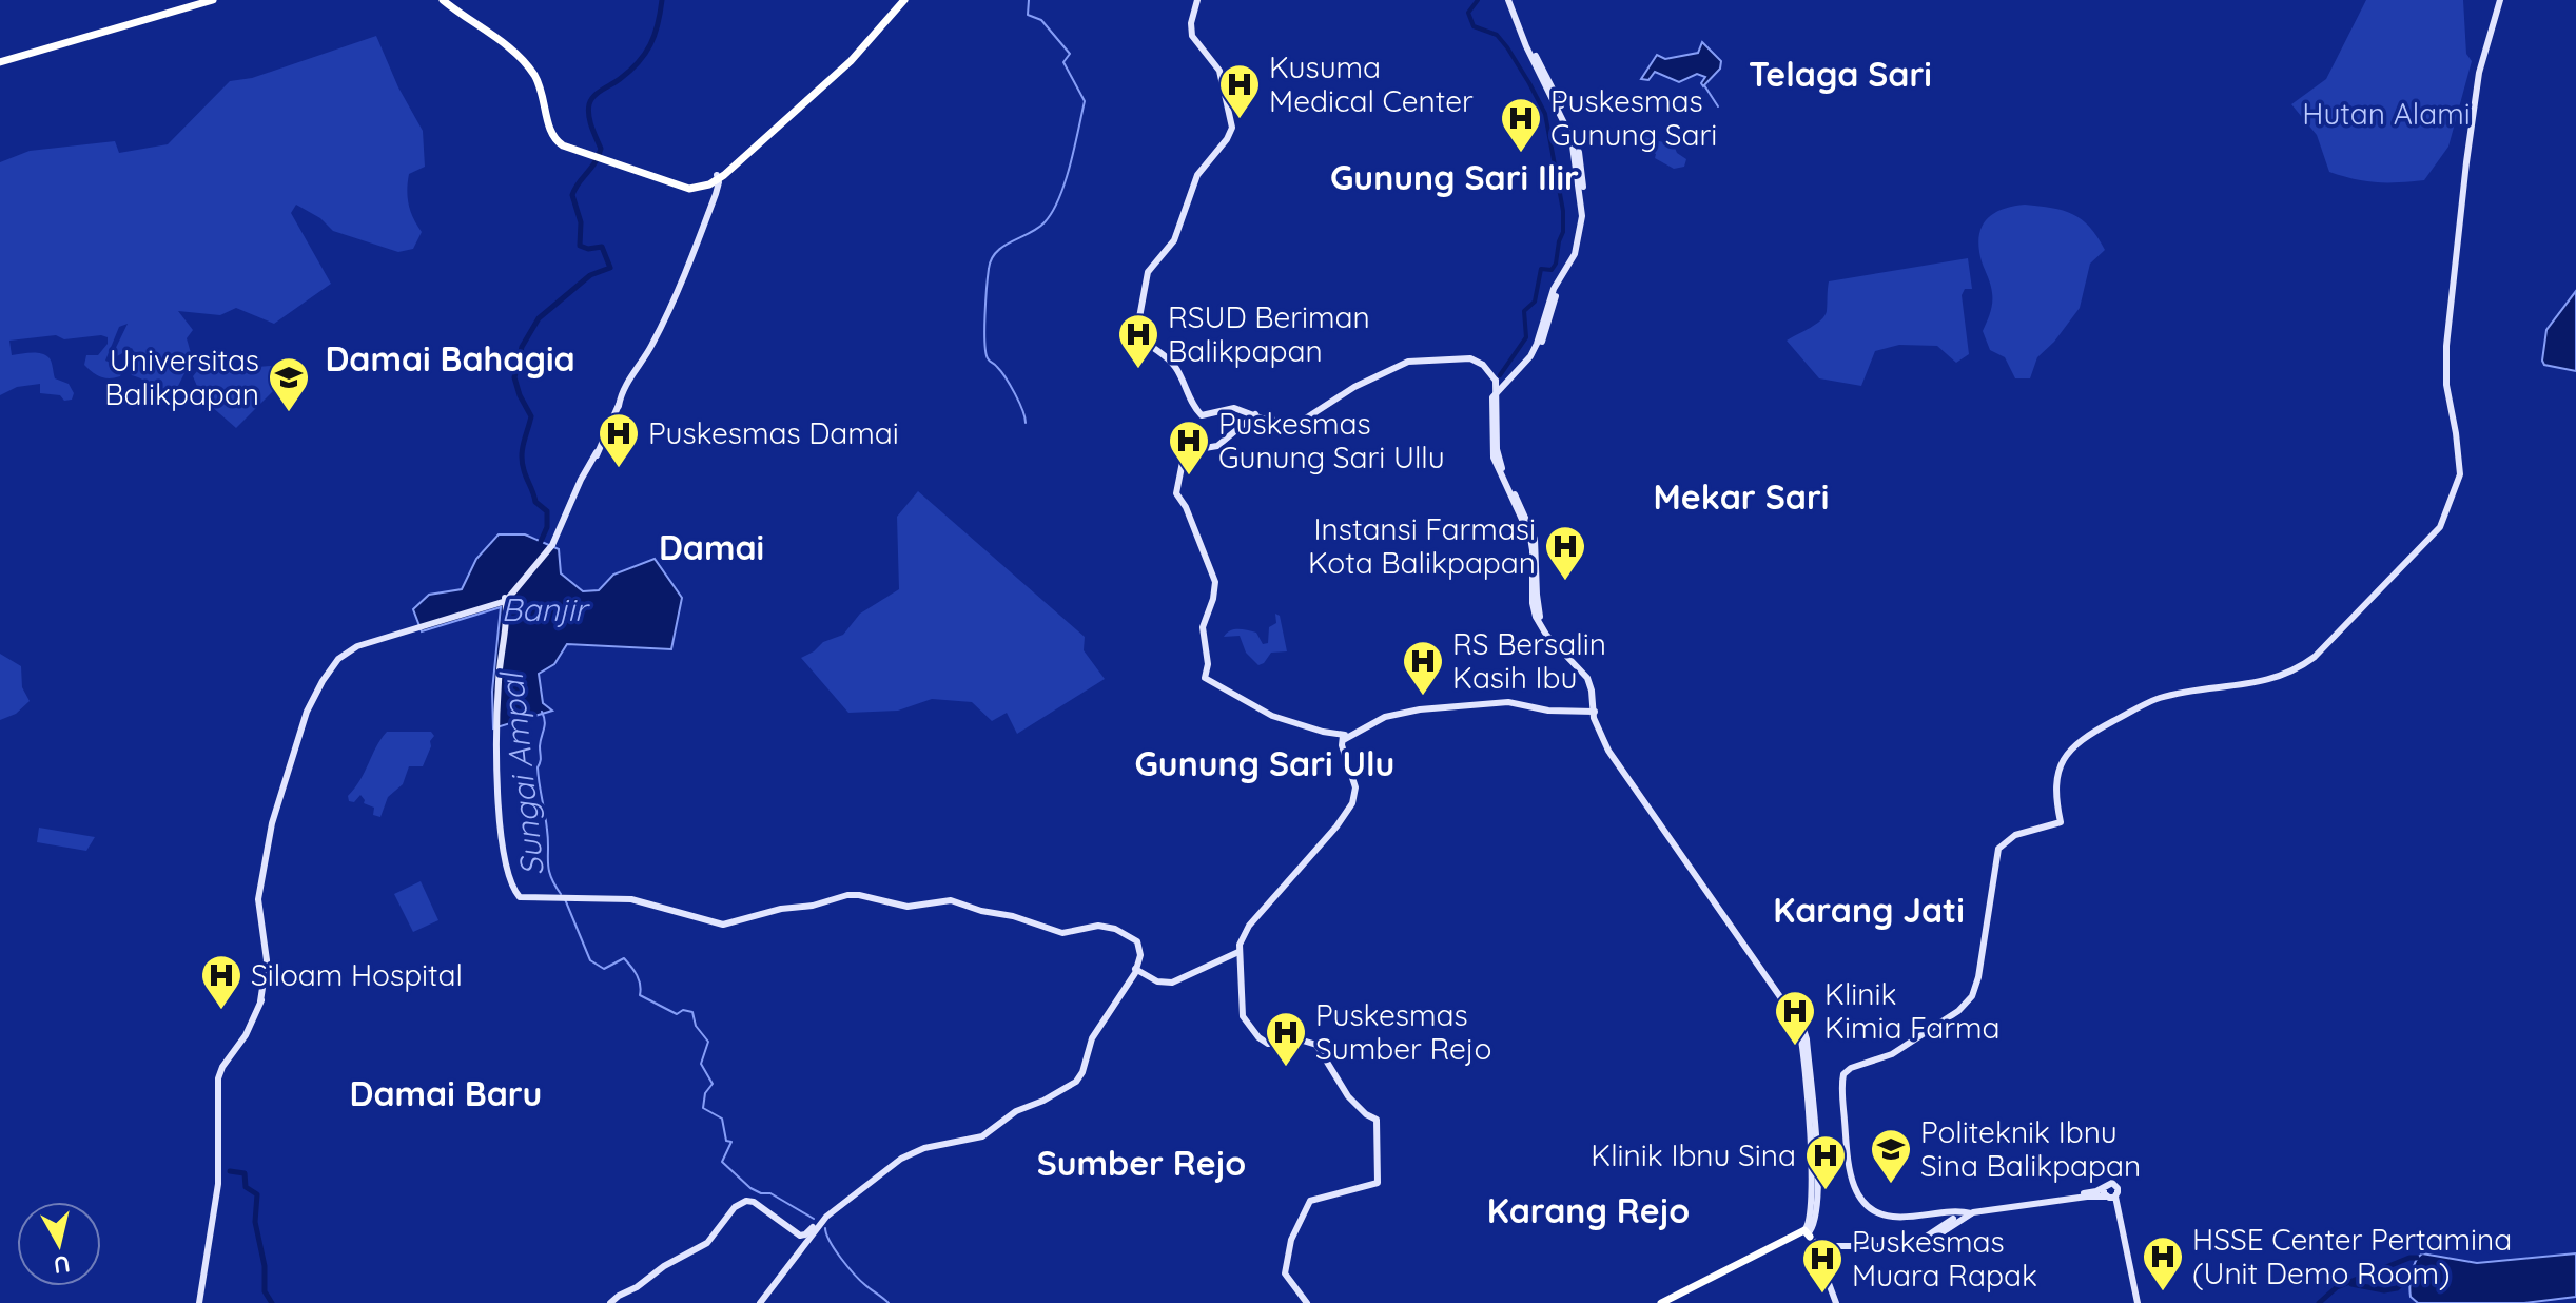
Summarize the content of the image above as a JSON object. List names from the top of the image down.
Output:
{
  "districts": [
    "Telaga Sari",
    "Gunung Sari Ilir",
    "Damai Bahagia",
    "Mekar Sari",
    "Damai",
    "Gunung Sari Ulu",
    "Karang Jati",
    "Damai Baru",
    "Sumber Rejo",
    "Karang Rejo"
  ],
  "water": ["Banjir", "Sungai Ampal"],
  "parks": ["Hutan Alami"],
  "places": {
    "hospital": [
      "Kusuma Medical Center",
      "Puskesmas Gunung Sari",
      "RSUD Beriman Balikpapan",
      "Puskesmas Damai",
      "Puskesmas Gunung Sari Ullu",
      "Instansi Farmasi Kota Balikpapan",
      "RS Bersalin Kasih Ibu",
      "Siloam Hospital",
      "Klinik Kimia Farma",
      "Puskesmas Sumber Rejo",
      "Klinik Ibnu Sina",
      "HSSE Center Pertamina (Unit Demo Room)",
      "Puskesmas Muara Rapak"
    ],
    "school or university": ["Universitas Balikpapan", "Politeknik Ibnu Sina Balikpapan"]
  },
  "north": "bottom"
}
